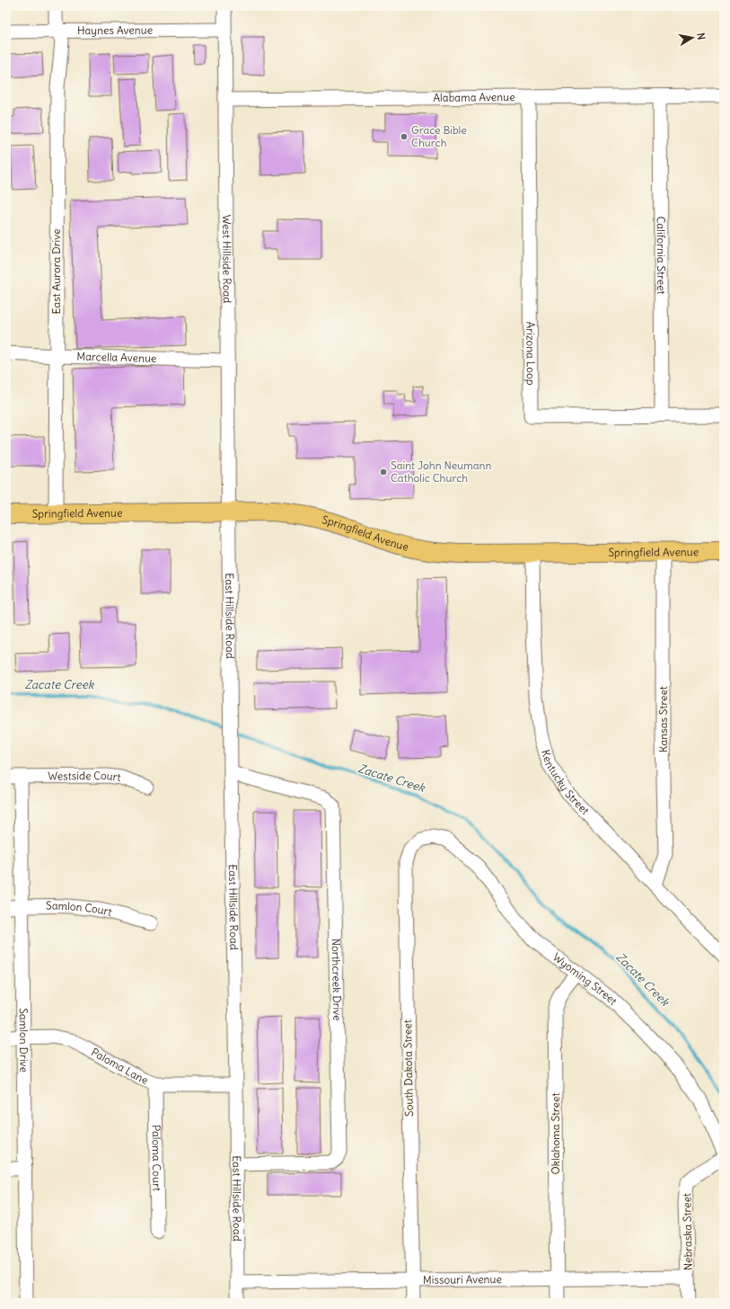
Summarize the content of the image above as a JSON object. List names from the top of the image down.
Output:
{
  "streets": {
    "main road": ["Springfield Avenue"],
    "street": [
      "Haynes Avenue",
      "Alabama Avenue",
      "California Street",
      "West Hillside Road",
      "East Aurora Drive",
      "Arizona Loop",
      "Marcella Avenue",
      "East Hillside Road",
      "Kansas Street",
      "Westside Court",
      "Kentucky Street",
      "Samlon Court",
      "Wyoming Street",
      "Northcreek Drive",
      "Samlon Drive",
      "Paloma Lane",
      "South Dakota Street",
      "Oklahoma Street",
      "Paloma Court",
      "Nebraska Street",
      "Missouri Avenue"
    ]
  },
  "crossings": [
    ["Haynes Avenue", "West Hillside Road"],
    ["Haynes Avenue", "East Aurora Drive"],
    ["Alabama Avenue", "California Street"],
    ["Alabama Avenue", "West Hillside Road"],
    ["Alabama Avenue", "Arizona Loop"],
    ["California Street", "Arizona Loop"],
    ["West Hillside Road", "Marcella Avenue"],
    ["West Hillside Road", "Springfield Avenue"],
    ["West Hillside Road", "East Hillside Road"],
    ["East Aurora Drive", "Marcella Avenue"],
    ["East Aurora Drive", "Springfield Avenue"],
    ["Springfield Avenue", "East Hillside Road"],
    ["Springfield Avenue", "Kansas Street"],
    ["Springfield Avenue", "Kentucky Street"],
    ["East Hillside Road", "Northcreek Drive"],
    ["East Hillside Road", "Paloma Lane"],
    ["East Hillside Road", "Missouri Avenue"],
    ["Kansas Street", "Kentucky Street"],
    ["Westside Court", "Samlon Drive"],
    ["Samlon Court", "Samlon Drive"],
    ["Wyoming Street", "South Dakota Street"],
    ["Wyoming Street", "Oklahoma Street"],
    ["Samlon Drive", "Paloma Lane"],
    ["Paloma Lane", "Paloma Court"],
    ["South Dakota Street", "Missouri Avenue"],
    ["Oklahoma Street", "Missouri Avenue"],
    ["Nebraska Street", "Missouri Avenue"]
  ],
  "water": ["Zacate Creek"],
  "places": ["Grace Bible Church", "Saint John Neumann Catholic Church"],
  "north": "right"
}
